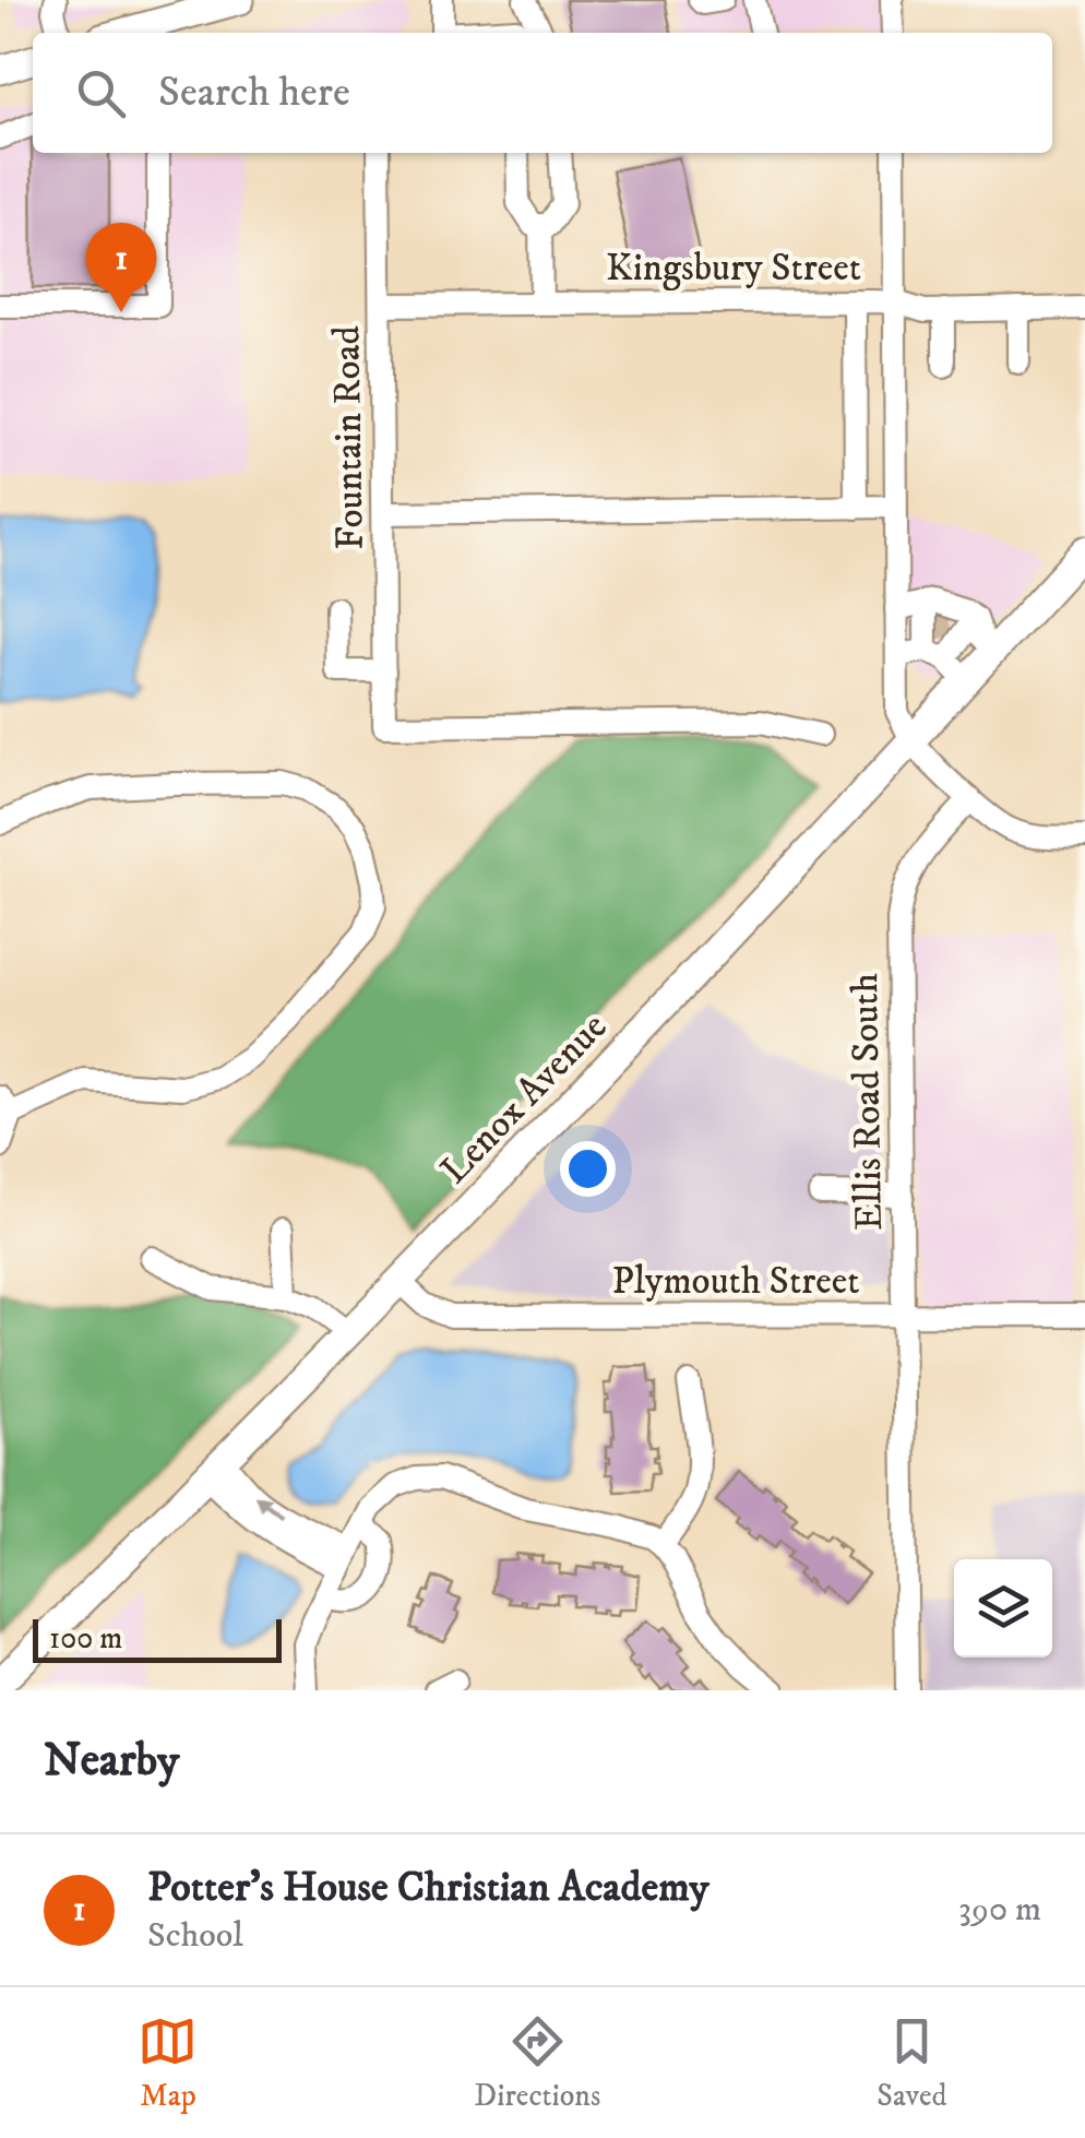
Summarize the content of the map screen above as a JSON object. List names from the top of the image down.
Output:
{
  "streets": {
    "main road": ["Lenox Avenue"],
    "street": [
      "Kingsbury Street",
      "Fountain Road",
      "Ellis Road South",
      "Plymouth Street"
    ]
  },
  "crossings": [
    ["Kingsbury Street", "Fountain Road"],
    ["Lenox Avenue", "Plymouth Street"],
    ["Ellis Road South", "Plymouth Street"]
  ],
  "scale_bar": "100 m",
  "page": {
    "search": "Search here",
    "pins": "1",
    "scale": "100 m",
    "heading": "Nearby",
    "list": [
      {
        "mark": "1",
        "name": "Potter's House Christian Academy",
        "note": "School",
        "value": "390 m"
      }
    ],
    "nav": ["Map", "Directions", "Saved"]
  }
}
